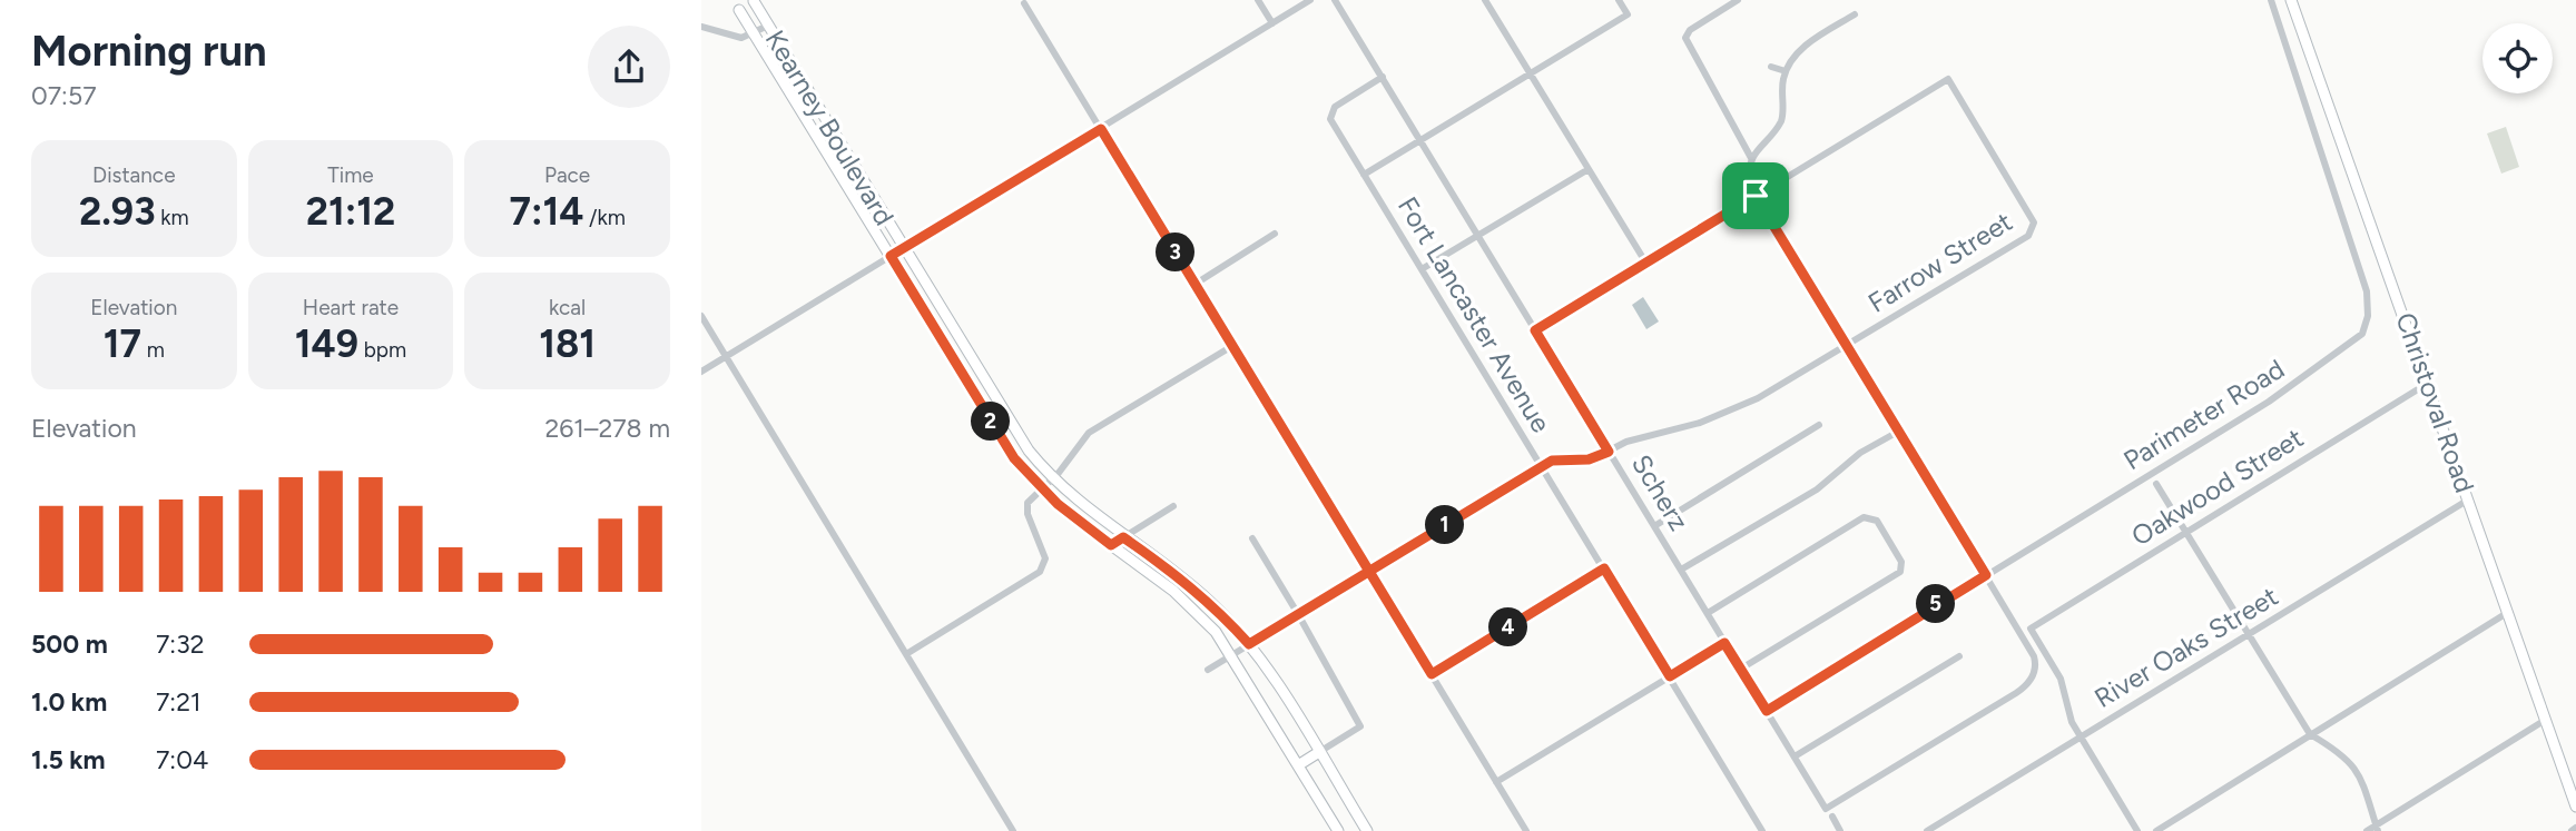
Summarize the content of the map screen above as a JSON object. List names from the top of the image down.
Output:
{
  "streets": {
    "street": [
      "Kearney Boulevard",
      "Farrow Street",
      "Fort Lancaster Avenue",
      "Christoval Road",
      "Parimeter Road",
      "Oakwood Street",
      "Scherz",
      "River Oaks Street"
    ]
  },
  "crossings": [
    ["Kearney Boulevard", "Farrow Street"],
    ["Farrow Street", "Fort Lancaster Avenue"],
    ["Farrow Street", "Scherz"],
    ["Fort Lancaster Avenue", "Scherz"],
    ["Christoval Road", "Oakwood Street"],
    ["Christoval Road", "River Oaks Street"],
    ["Parimeter Road", "Scherz"],
    ["Oakwood Street", "River Oaks Street"]
  ],
  "page": {
    "heading": ["Morning run", "07:57"],
    "stats": [
      ["Distance", "2.93 km"],
      ["Time", "21:12"],
      ["Pace", "7:14 /km"],
      ["Elevation", "17 m"],
      ["Heart rate", "149 bpm"],
      ["kcal", "181"]
    ],
    "pins": [
      "3",
      "2",
      "1",
      "5",
      "4"
    ],
    "chart": ["Elevation", "261–278 m"],
    "list": [
      {
        "name": "500 m",
        "note": "7:32"
      },
      {
        "name": "1.0 km",
        "note": "7:21"
      },
      {
        "name": "1.5 km",
        "note": "7:04"
      }
    ]
  }
}
